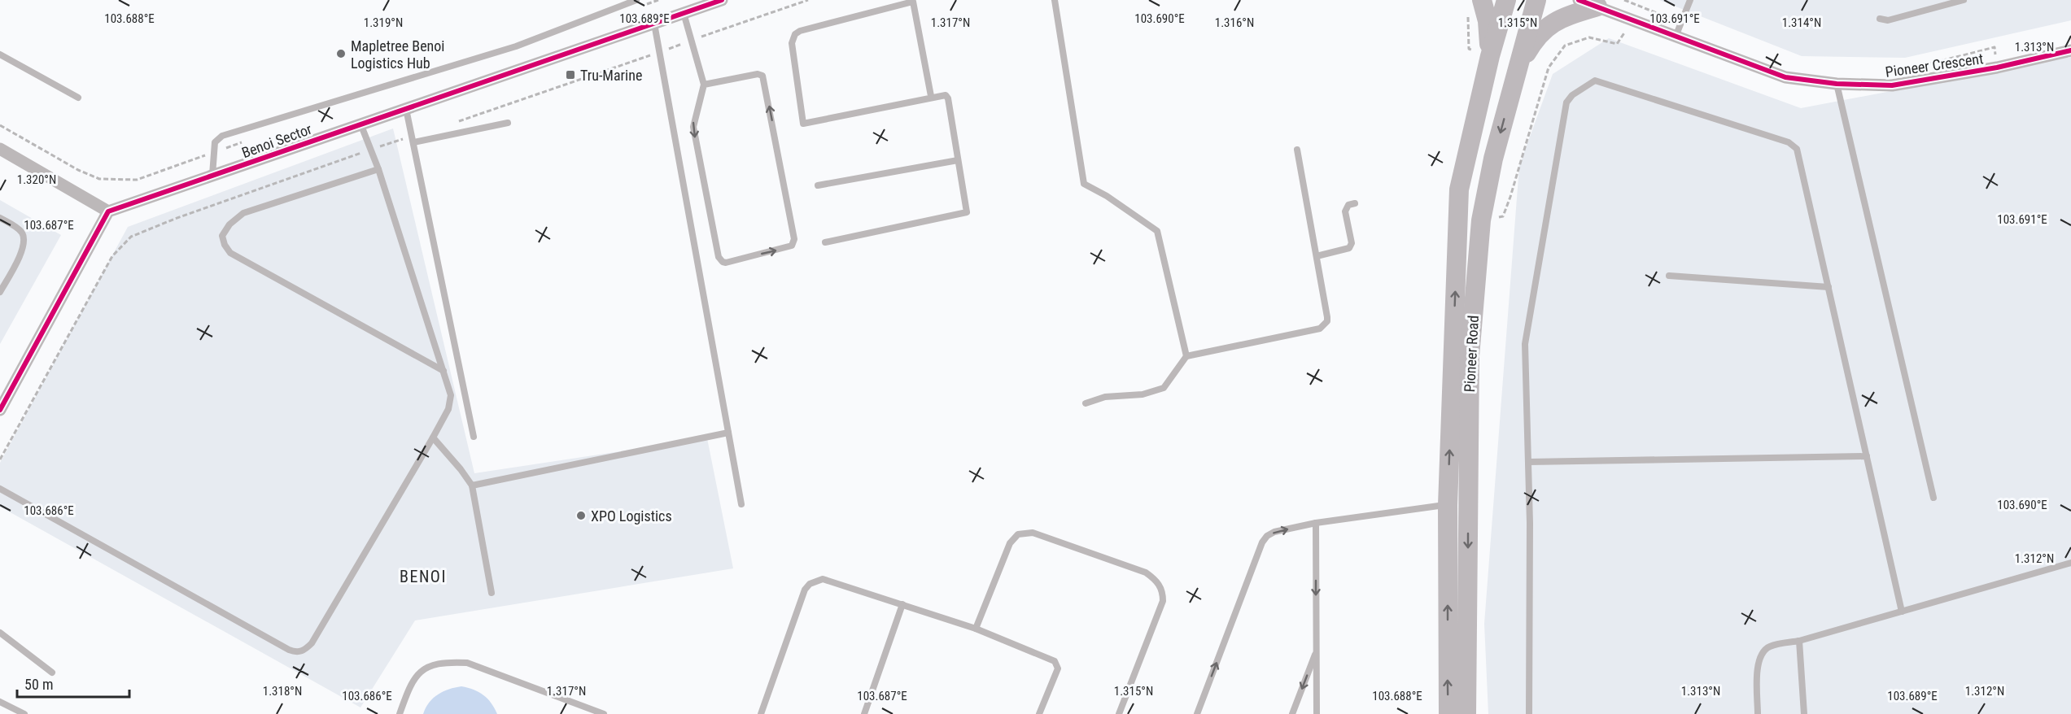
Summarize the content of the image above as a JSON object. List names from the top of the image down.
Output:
{
  "streets": {
    "main road": ["Pioneer Road"],
    "street": ["Pioneer Crescent", "Benoi Sector"]
  },
  "districts": ["BENOI"],
  "places": {
    "other": ["Mapletree Benoi Logistics Hub", "XPO Logistics"],
    "transit": ["Tru-Marine"]
  },
  "scale_bar": "50 m",
  "coordinates": [
    "103.690°E",
    "103.688°E",
    "103.689°E",
    "103.691°E",
    "1.319°N",
    "1.317°N",
    "1.316°N",
    "1.315°N",
    "1.314°N",
    "1.313°N",
    "1.320°N",
    "103.687°E",
    "103.686°E",
    "1.312°N",
    "1.318°N"
  ]
}
